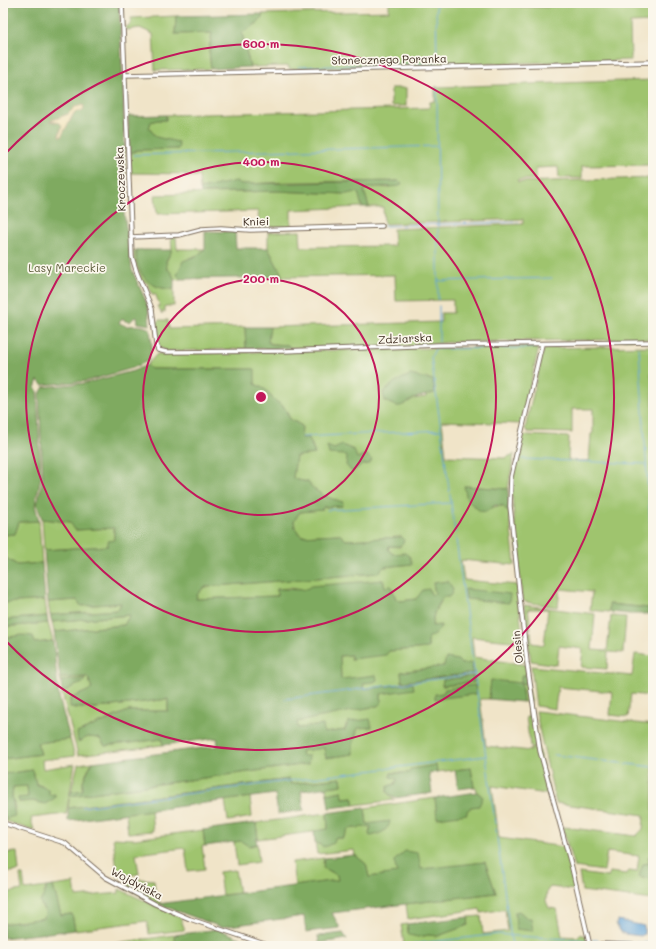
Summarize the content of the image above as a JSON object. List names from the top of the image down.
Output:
{
  "streets": {
    "street": [
      "Słonecznego Poranka",
      "Kroczewska",
      "Kniei",
      "Zdziarska",
      "Olesin",
      "Wojdyńska"
    ]
  },
  "crossings": [
    ["Słonecznego Poranka", "Kroczewska"],
    ["Kroczewska", "Kniei"],
    ["Kroczewska", "Zdziarska"],
    ["Zdziarska", "Olesin"]
  ],
  "parks": ["Lasy Mareckie"],
  "rings": ["600 m", "400 m", "200 m"]
}
